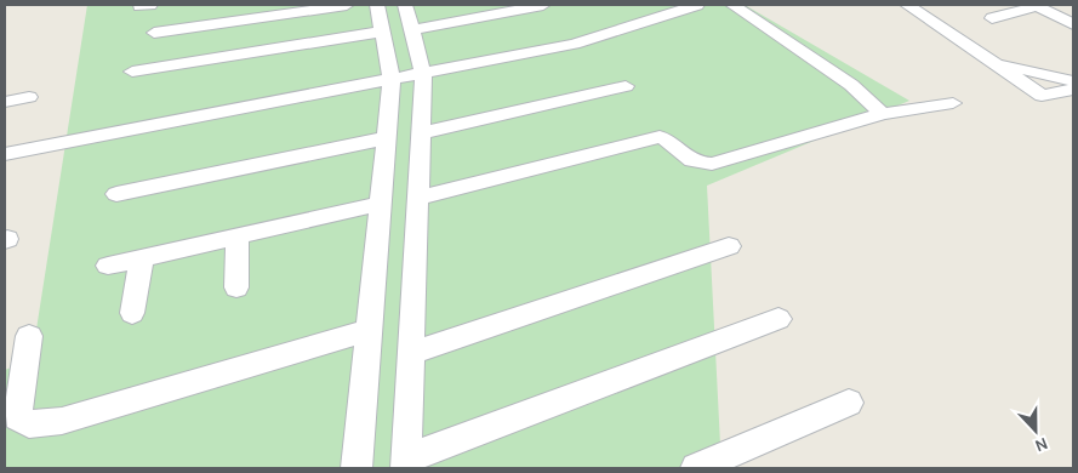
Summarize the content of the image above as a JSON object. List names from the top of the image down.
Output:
{
  "north": "bottom"
}
